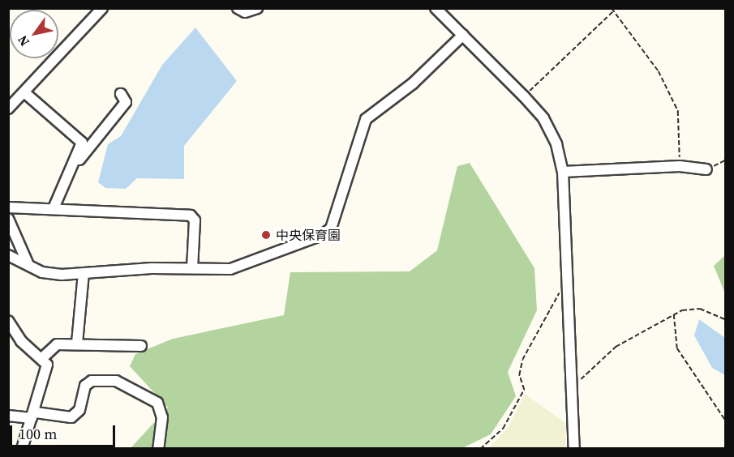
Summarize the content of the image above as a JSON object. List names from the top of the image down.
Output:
{
  "places": ["中央保育園"],
  "scale_bar": "100 m",
  "north": "bottom left"
}
